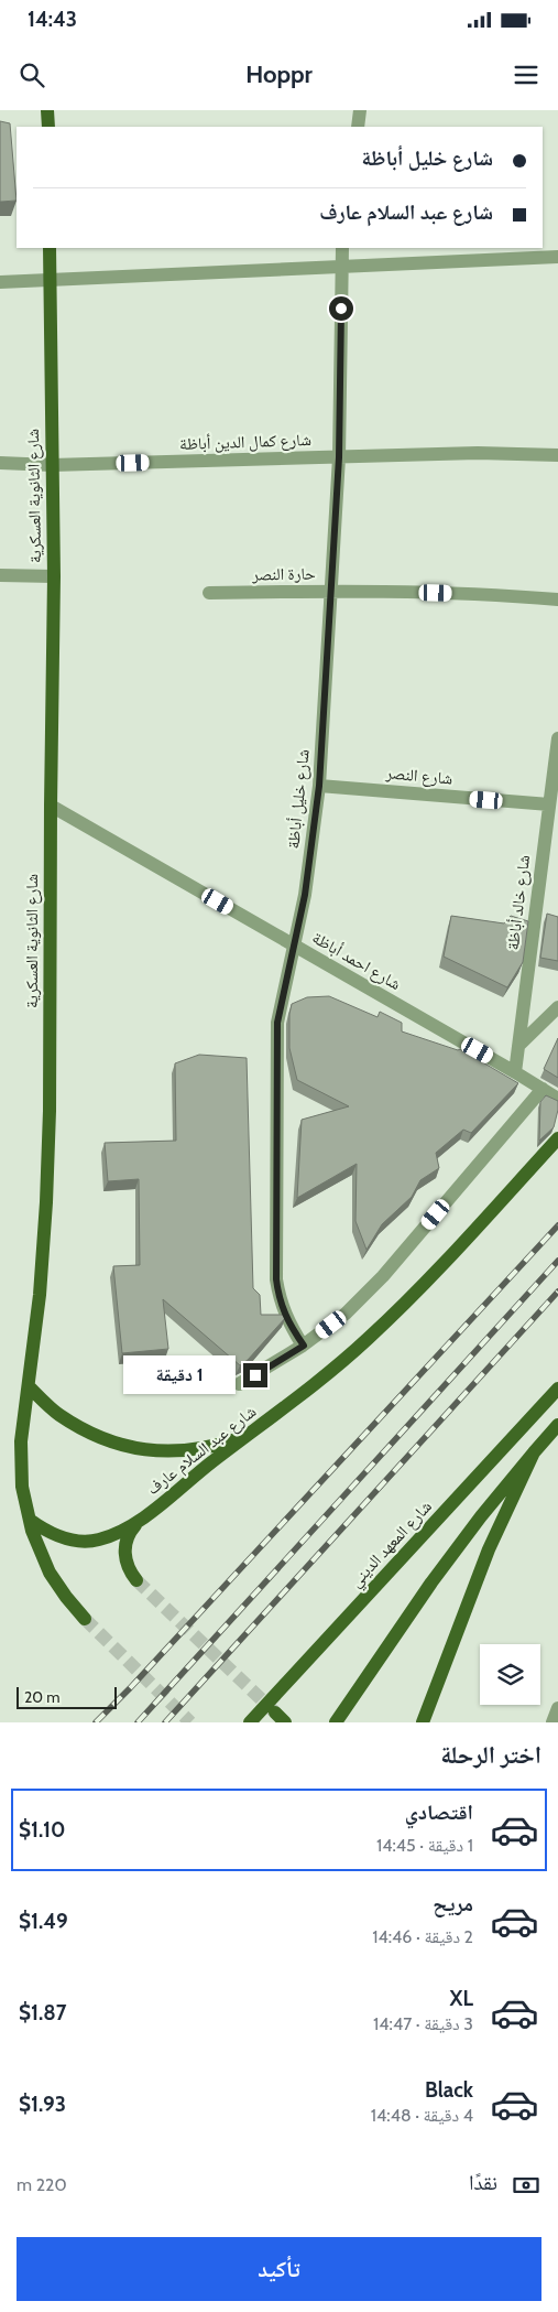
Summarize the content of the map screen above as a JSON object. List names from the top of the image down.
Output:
{
  "streets": {
    "main road": ["شارع الثانوية العسكرية", "شارع عبد السلام عارف", "شارع المعهد الديني"],
    "street": [
      "شارع كمال الدين أباظة",
      "حارة النصر",
      "شارع النصر",
      "شارع خليل أباظة",
      "شارع خالد أباظة",
      "شارع احمد أباظة"
    ]
  },
  "crossings": [
    ["شارع كمال الدين أباظة", "شارع الثانوية العسكرية"],
    ["شارع كمال الدين أباظة", "شارع خليل أباظة"],
    ["شارع الثانوية العسكرية", "شارع احمد أباظة"],
    ["شارع الثانوية العسكرية", "شارع عبد السلام عارف"],
    ["حارة النصر", "شارع خليل أباظة"],
    ["شارع النصر", "شارع خليل أباظة"],
    ["شارع النصر", "شارع خالد أباظة"],
    ["شارع خليل أباظة", "شارع احمد أباظة"],
    ["شارع خليل أباظة", "شارع عبد السلام عارف"],
    ["شارع خالد أباظة", "شارع احمد أباظة"],
    ["شارع احمد أباظة", "شارع عبد السلام عارف"]
  ],
  "scale_bar": "20 m",
  "page": {
    "status": "14:43",
    "header": "Hoppr",
    "banner": ["شارع خليل أباظة", "شارع عبد السلام عارف"],
    "bubble": "1 دقيقة",
    "scale": "20 m",
    "heading": "اختر الرحلة",
    "list": [
      {
        "name": "اقتصادي",
        "note": "1 دقيقة · 14:45",
        "value": "$1.10"
      },
      {
        "name": "مريح",
        "note": "2 دقيقة · 14:46",
        "value": "$1.49"
      },
      {
        "name": "XL",
        "note": "3 دقيقة · 14:47",
        "value": "$1.87"
      },
      {
        "name": "Black",
        "note": "4 دقيقة · 14:48",
        "value": "$1.93"
      }
    ],
    "pay": ["نقدًا", "220 m"],
    "buttons": "تأكيد"
  }
}
